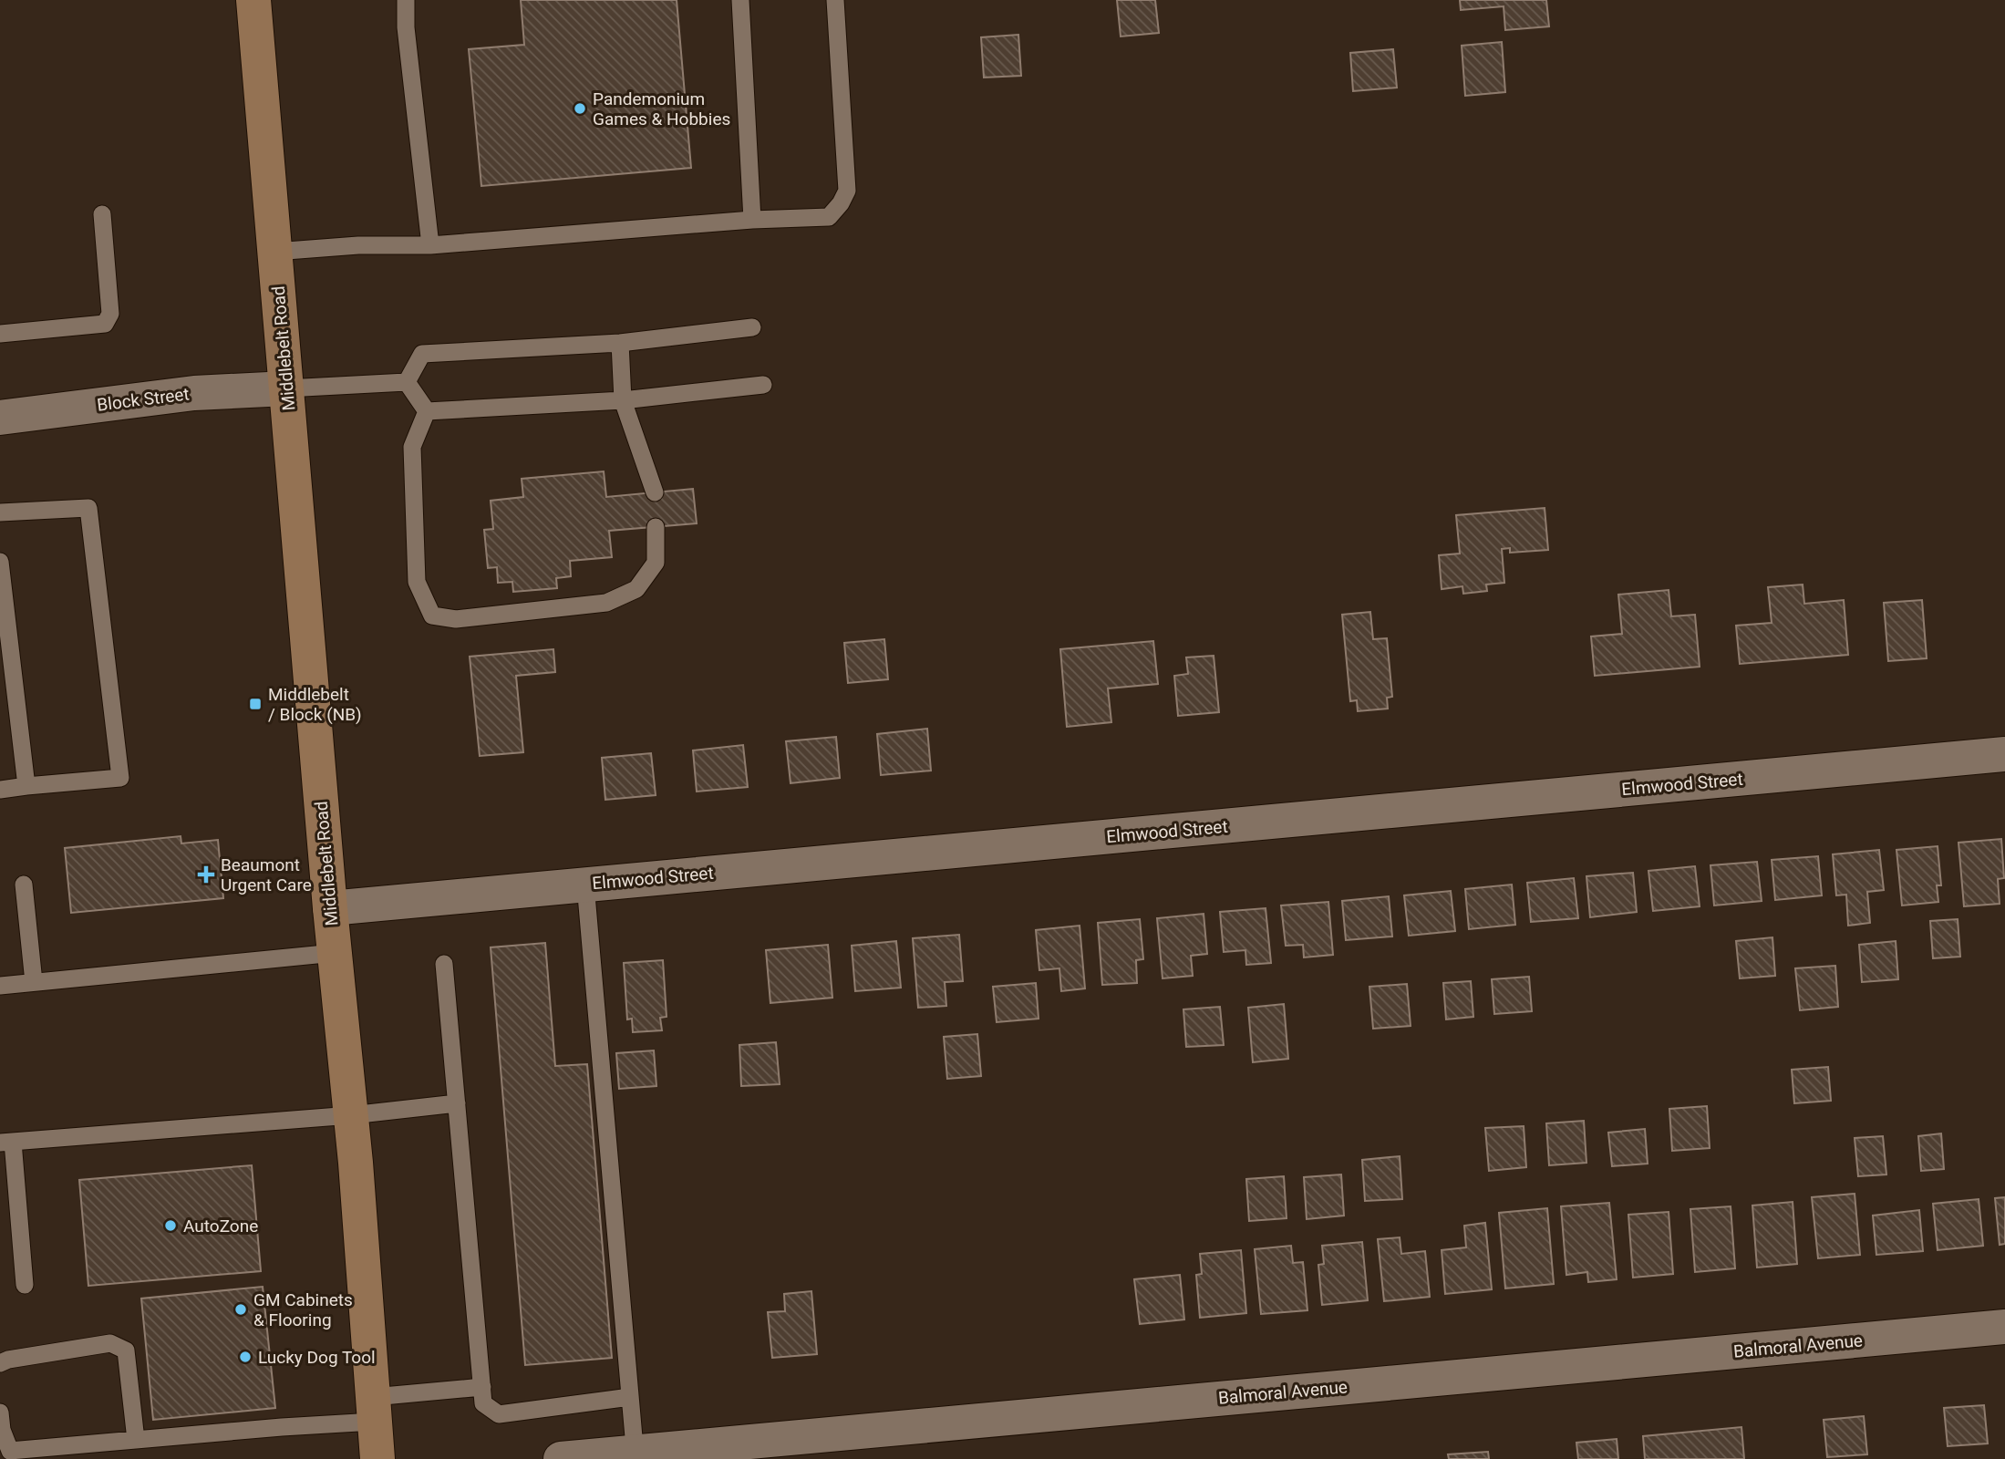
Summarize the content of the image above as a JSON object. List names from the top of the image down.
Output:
{
  "streets": {
    "main road": ["Middlebelt Road"],
    "street": ["Block Street", "Elmwood Street", "Balmoral Avenue"]
  },
  "crossings": [
    ["Middlebelt Road", "Block Street"],
    ["Middlebelt Road", "Elmwood Street"]
  ],
  "places": {
    "other": [
      "Pandemonium Games & Hobbies",
      "AutoZone",
      "GM Cabinets & Flooring",
      "Lucky Dog Tool"
    ],
    "transit": ["Middlebelt / Block (NB)"],
    "health": ["Beaumont Urgent Care"]
  }
}
